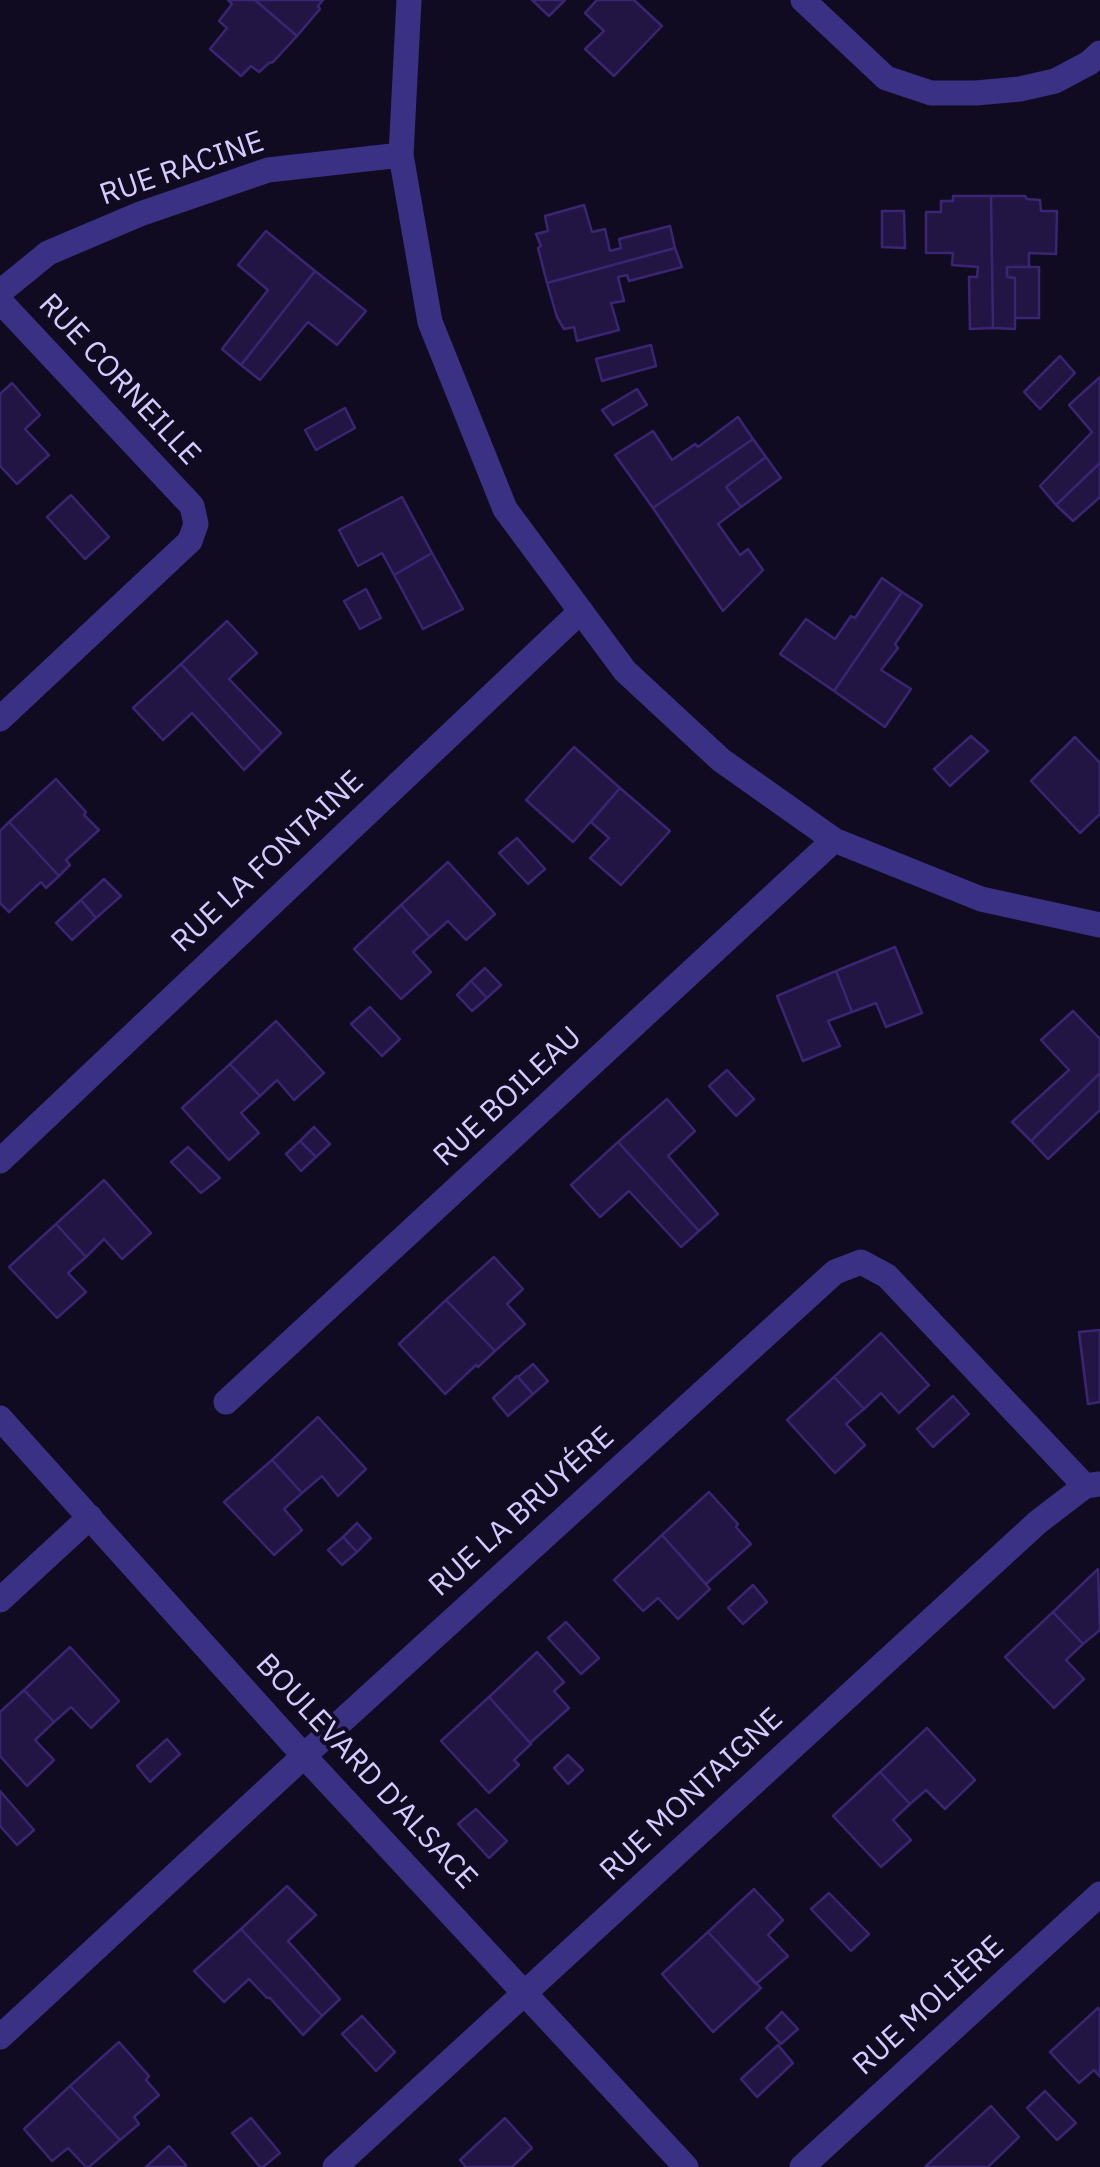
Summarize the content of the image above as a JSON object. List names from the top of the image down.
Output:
{
  "streets": {
    "street": [
      "RUE RACINE",
      "RUE CORNEILLE",
      "RUE LA FONTAINE",
      "RUE BOILEAU",
      "RUE LA BRUYÉRE",
      "BOULEVARD D'ALSACE",
      "RUE MONTAIGNE",
      "RUE MOLIÈRE"
    ]
  },
  "crossings": [
    ["RUE LA BRUYÉRE", "BOULEVARD D'ALSACE"],
    ["RUE LA BRUYÉRE", "RUE MONTAIGNE"],
    ["BOULEVARD D'ALSACE", "RUE MONTAIGNE"]
  ]
}
